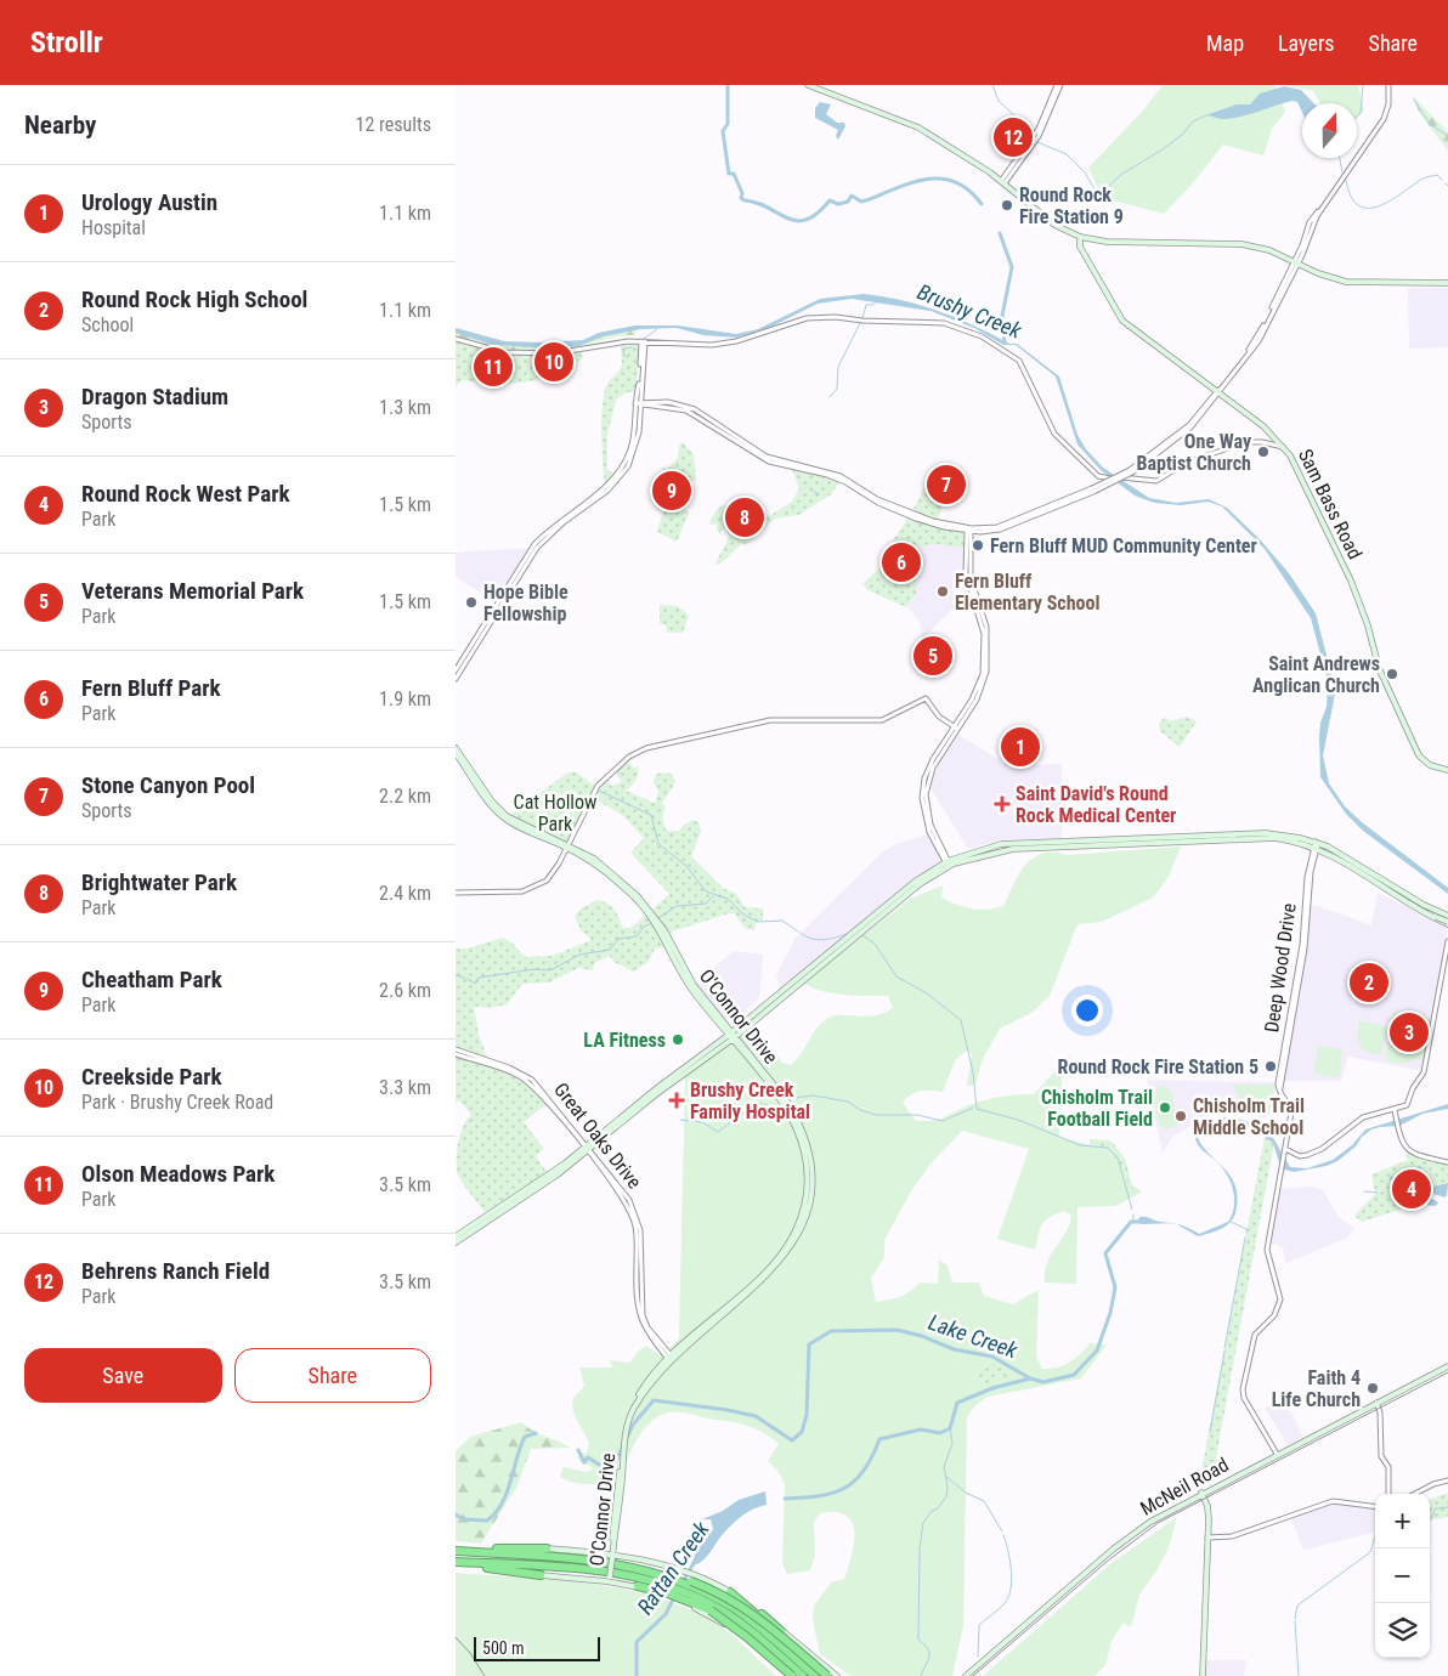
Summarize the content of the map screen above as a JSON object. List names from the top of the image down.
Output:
{
  "streets": {
    "main road": ["Sam Bass Road", "O'Connor Drive", "McNeil Road"],
    "street": ["Deep Wood Drive", "Great Oaks Drive"]
  },
  "crossings": [
    ["Deep Wood Drive", "McNeil Road"],
    ["O'Connor Drive", "Great Oaks Drive"]
  ],
  "water": ["Brushy Creek", "Lake Creek", "Rattan Creek"],
  "parks": ["Cat Hollow Park"],
  "places": {
    "other": [
      "Round Rock Fire Station 9",
      "One Way Baptist Church",
      "Fern Bluff MUD Community Center",
      "Fern Bluff Elementary School",
      "Hope Bible Fellowship",
      "Saint Andrews Anglican Church",
      "LA Fitness",
      "Round Rock Fire Station 5",
      "Chisholm Trail Football Field",
      "Chisholm Trail Middle School",
      "Faith 4 Life Church"
    ],
    "health": ["Saint David's Round Rock Medical Center", "Brushy Creek Family Hospital"]
  },
  "scale_bar": "500 m",
  "north": "top",
  "page": {
    "header": "Strollr",
    "nav": ["Map", "Layers", "Share"],
    "heading": ["Nearby", "12 results"],
    "pins": [
      "12",
      "10",
      "11",
      "7",
      "9",
      "8",
      "6",
      "5",
      "1",
      "2",
      "3",
      "4"
    ],
    "list": [
      {
        "mark": "1",
        "name": "Urology Austin",
        "note": "Hospital",
        "value": "1.1 km"
      },
      {
        "mark": "2",
        "name": "Round Rock High School",
        "note": "School",
        "value": "1.1 km"
      },
      {
        "mark": "3",
        "name": "Dragon Stadium",
        "note": "Sports",
        "value": "1.3 km"
      },
      {
        "mark": "4",
        "name": "Round Rock West Park",
        "note": "Park",
        "value": "1.5 km"
      },
      {
        "mark": "5",
        "name": "Veterans Memorial Park",
        "note": "Park",
        "value": "1.5 km"
      },
      {
        "mark": "6",
        "name": "Fern Bluff Park",
        "note": "Park",
        "value": "1.9 km"
      },
      {
        "mark": "7",
        "name": "Stone Canyon Pool",
        "note": "Sports",
        "value": "2.2 km"
      },
      {
        "mark": "8",
        "name": "Brightwater Park",
        "note": "Park",
        "value": "2.4 km"
      },
      {
        "mark": "9",
        "name": "Cheatham Park",
        "note": "Park",
        "value": "2.6 km"
      },
      {
        "mark": "10",
        "name": "Creekside Park",
        "note": "Park · Brushy Creek Road",
        "value": "3.3 km"
      },
      {
        "mark": "11",
        "name": "Olson Meadows Park",
        "note": "Park",
        "value": "3.5 km"
      },
      {
        "mark": "12",
        "name": "Behrens Ranch Field",
        "note": "Park",
        "value": "3.5 km"
      }
    ],
    "buttons": ["Save", "Share"],
    "map_buttons": ["+", "−"],
    "scale": "500 m"
  }
}
